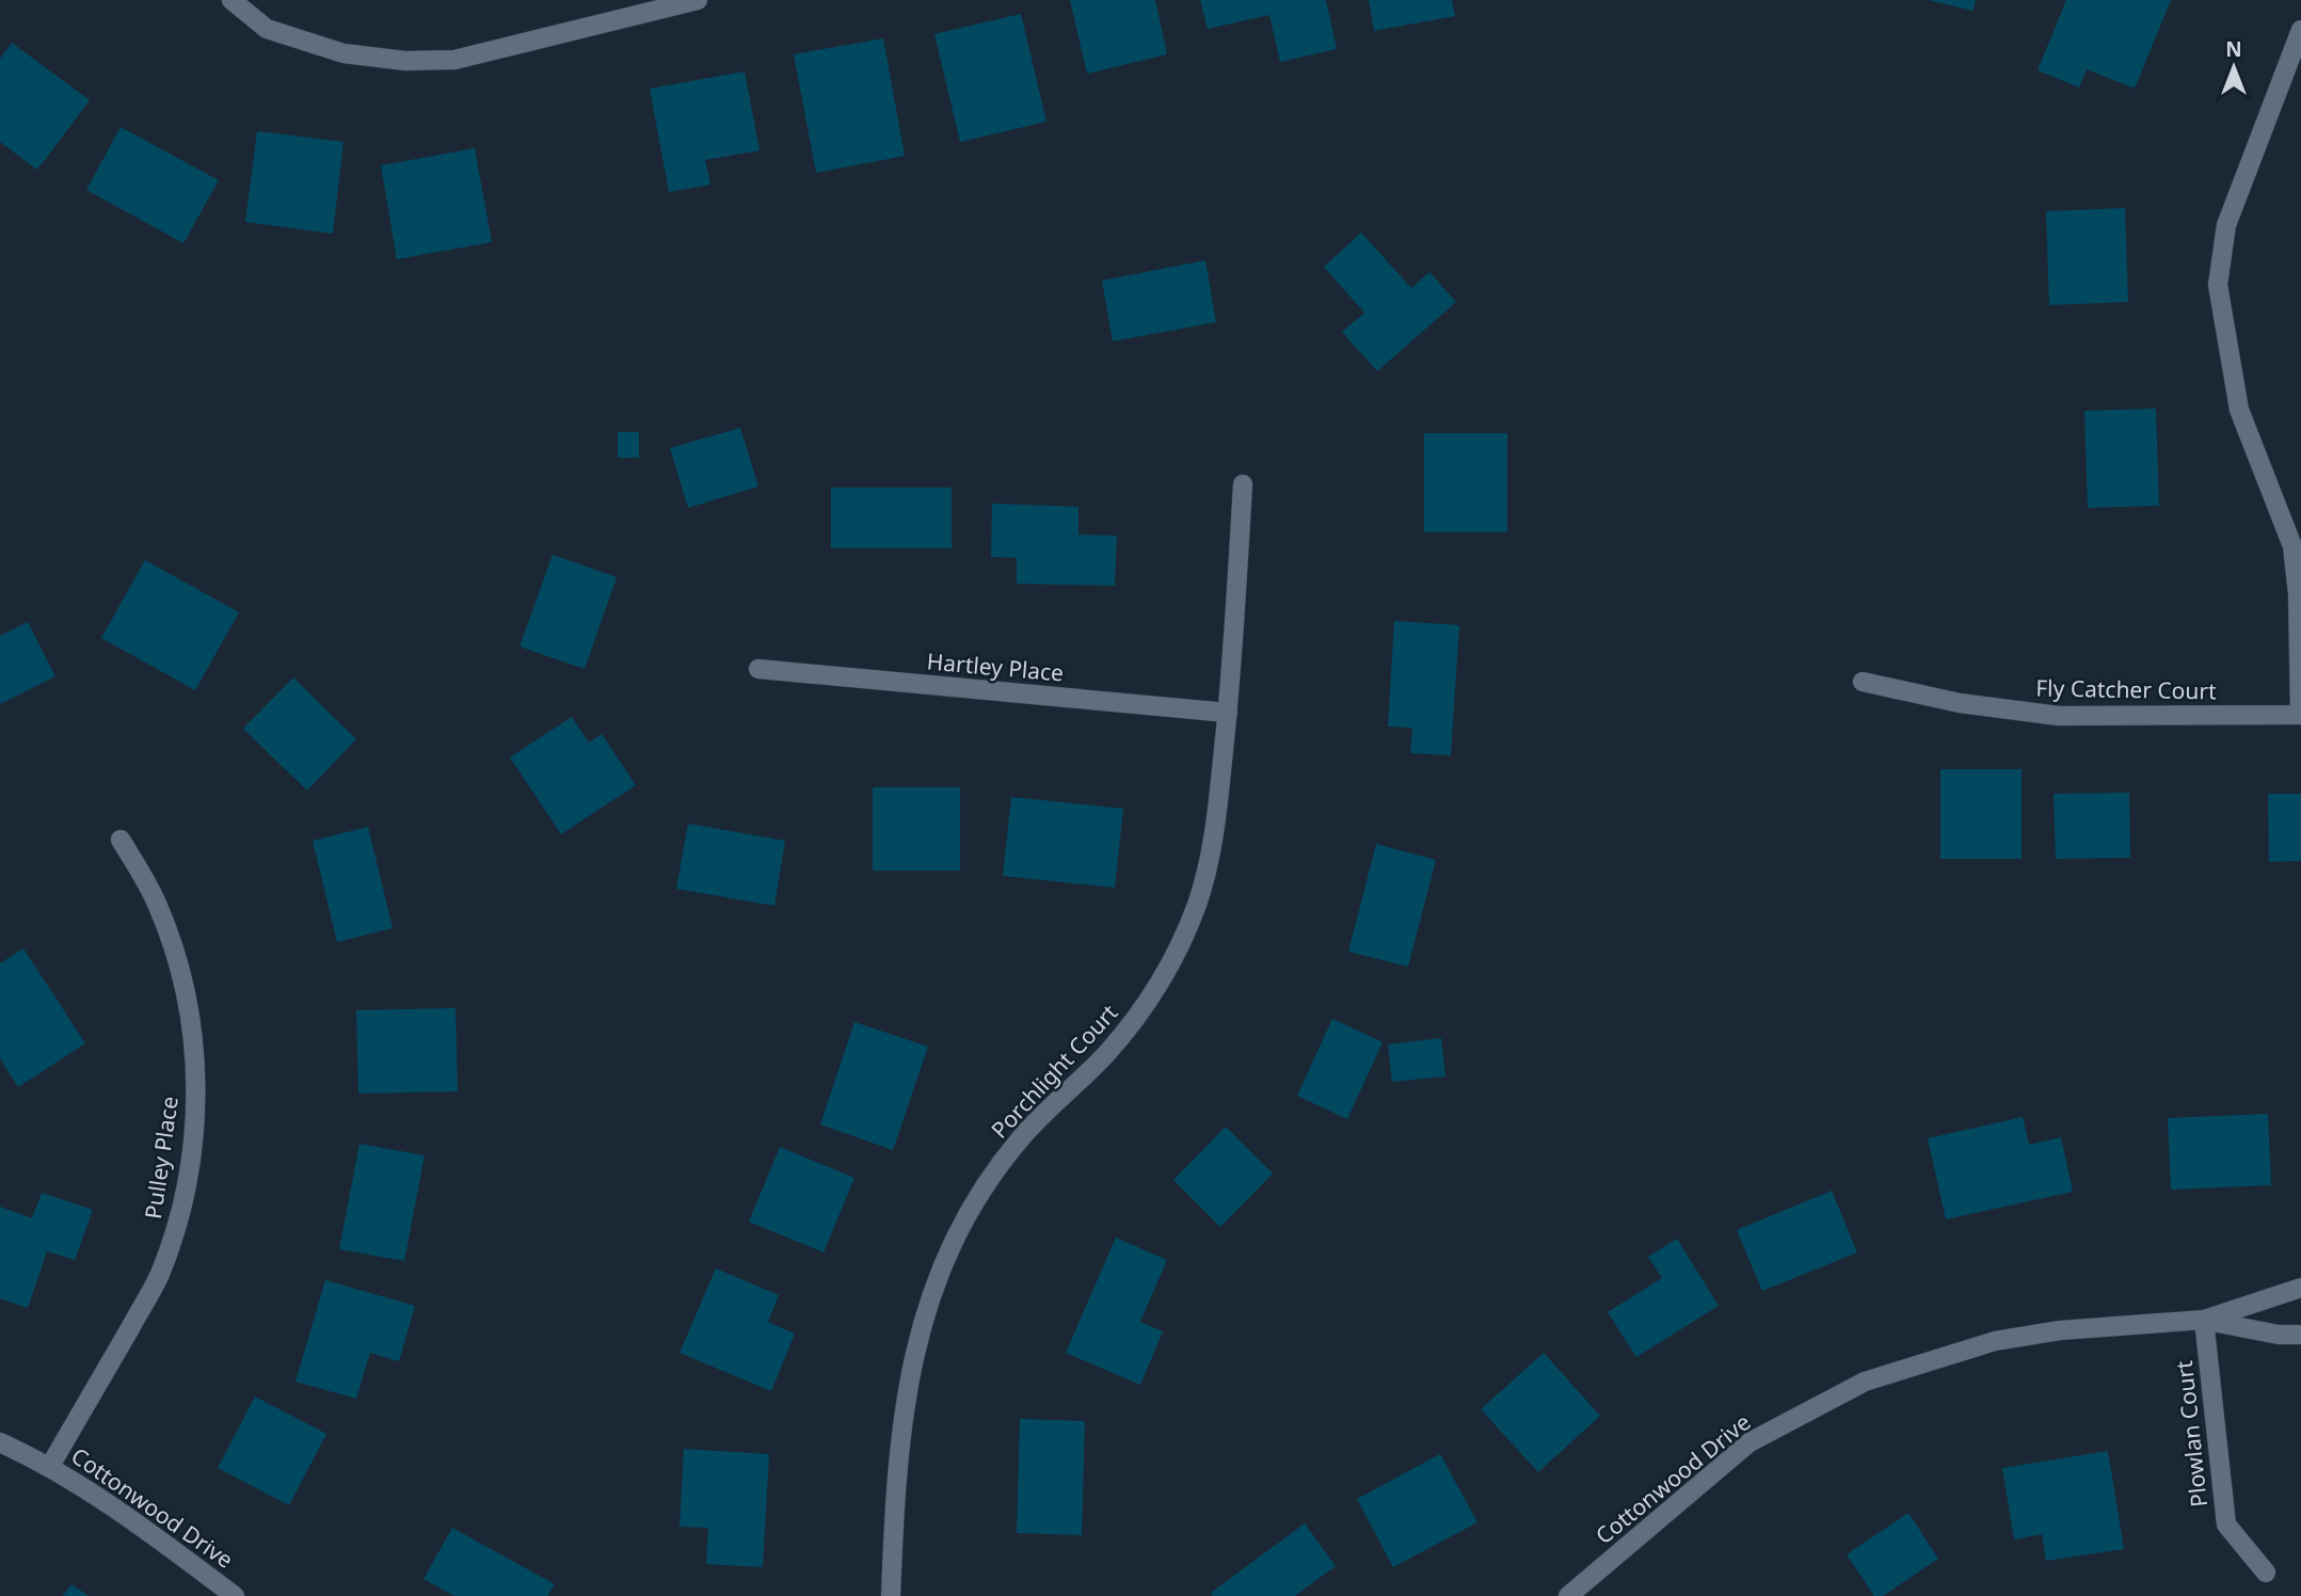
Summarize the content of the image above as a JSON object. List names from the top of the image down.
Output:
{
  "streets": {
    "street": [
      "Hartley Place",
      "Fly Catcher Court",
      "Porchlight Court",
      "Pulley Place",
      "Plowlan Court",
      "Cottonwood Drive"
    ]
  },
  "crossings": [
    ["Hartley Place", "Porchlight Court"],
    ["Pulley Place", "Cottonwood Drive"],
    ["Plowlan Court", "Cottonwood Drive"]
  ],
  "north": "top"
}
